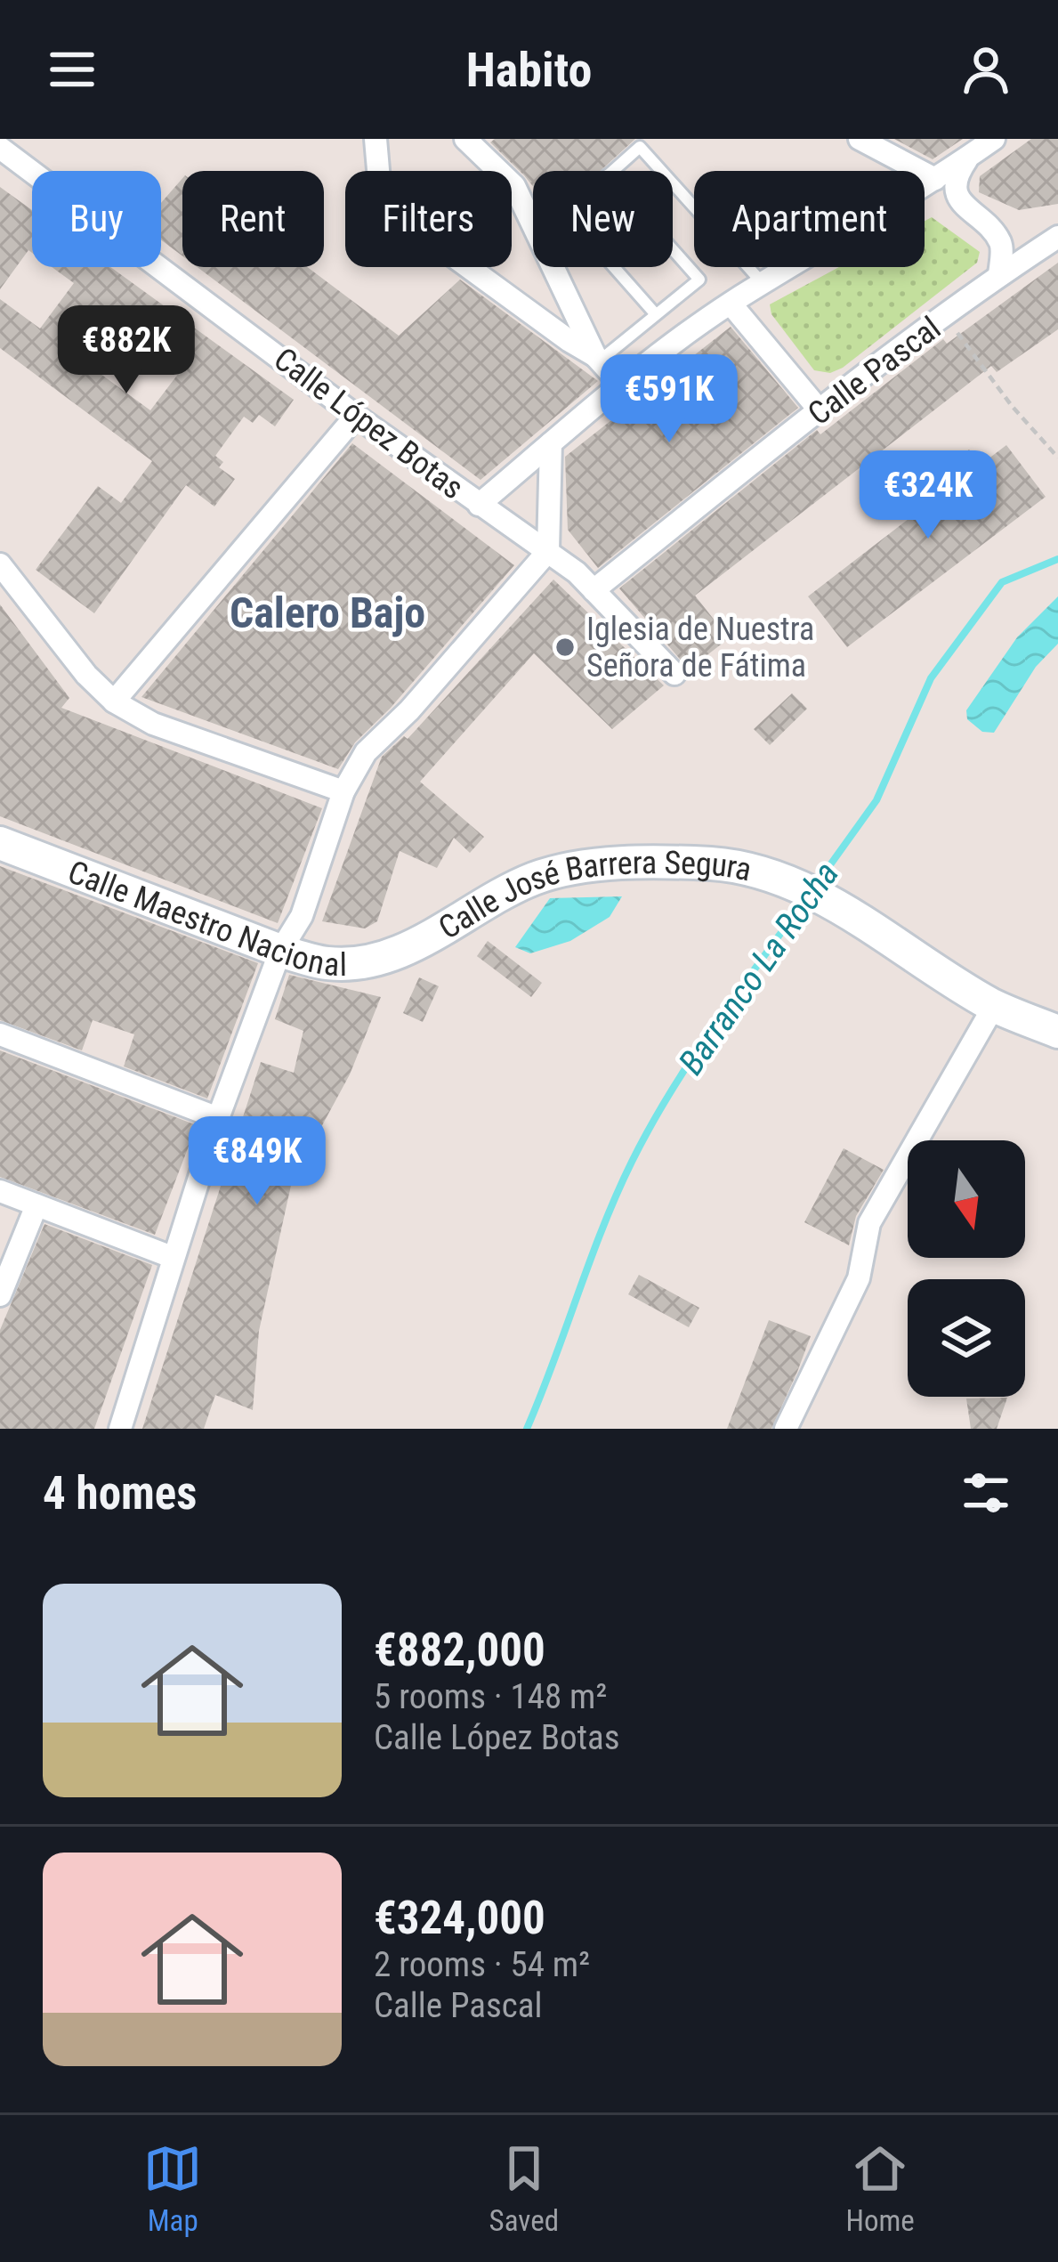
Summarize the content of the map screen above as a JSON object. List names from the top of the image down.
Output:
{
  "streets": {
    "street": [
      "Calle Pascal",
      "Calle López Botas",
      "Calle José Barrera Segura",
      "Calle Maestro Nacional"
    ]
  },
  "crossings": [
    ["Calle Pascal", "Calle López Botas"],
    ["Calle José Barrera Segura", "Calle Maestro Nacional"]
  ],
  "districts": ["Calero Bajo"],
  "water": ["Barranco La Rocha"],
  "places": ["Iglesia de Nuestra Señora de Fátima"],
  "north": "bottom",
  "page": {
    "header": "Habito",
    "chip": [
      "Buy",
      "Rent",
      "Filters",
      "New",
      "Apartment"
    ],
    "price": [
      "€882K",
      "€591K",
      "€324K",
      "€849K"
    ],
    "heading": "4 homes",
    "list": [
      {
        "name": "€882,000",
        "note": "5 rooms · 148 m² · Calle López Botas"
      },
      {
        "name": "€324,000",
        "note": "2 rooms · 54 m² · Calle Pascal"
      }
    ],
    "tabs": ["Map", "Saved", "Home"]
  }
}
